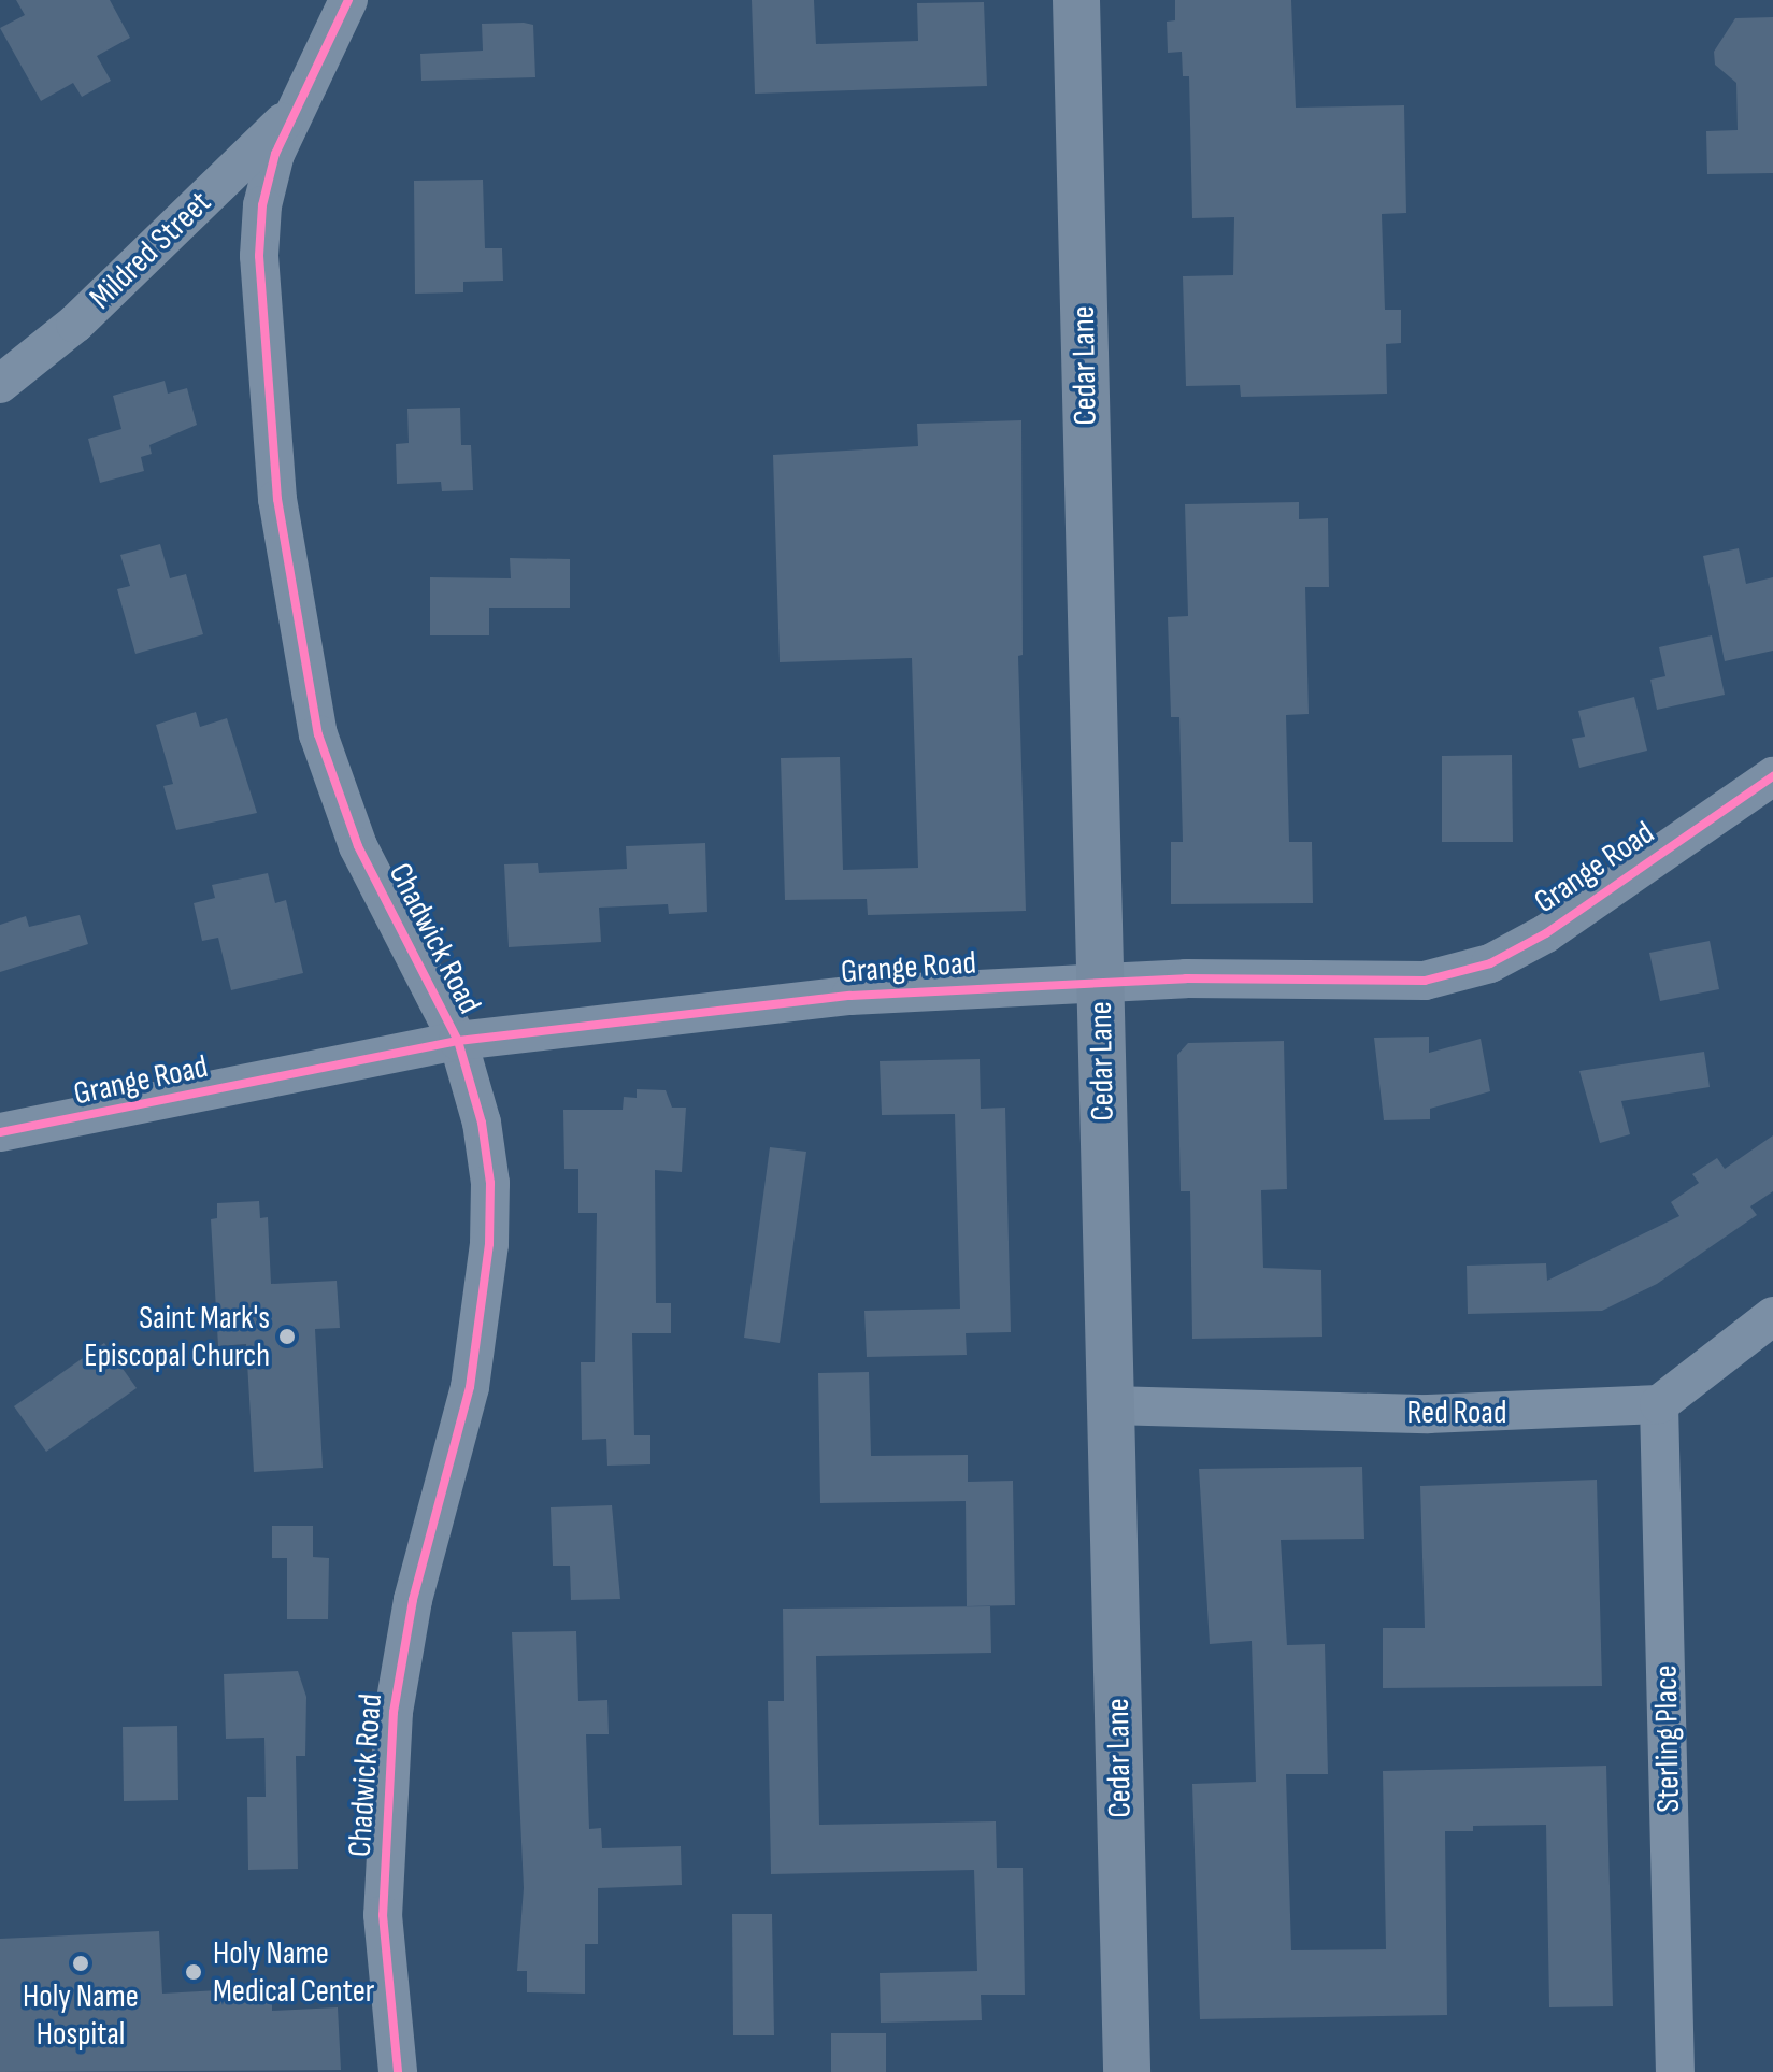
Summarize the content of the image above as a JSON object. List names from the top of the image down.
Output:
{
  "streets": {
    "main road": ["Cedar Lane"],
    "street": [
      "Mildred Street",
      "Grange Road",
      "Chadwick Road",
      "Red Road",
      "Sterling Place"
    ]
  },
  "crossings": [
    ["Mildred Street", "Chadwick Road"],
    ["Cedar Lane", "Grange Road"],
    ["Cedar Lane", "Red Road"],
    ["Grange Road", "Chadwick Road"],
    ["Red Road", "Sterling Place"]
  ],
  "places": ["Saint Mark's Episcopal Church", "Holy Name Hospital", "Holy Name Medical Center"]
}
